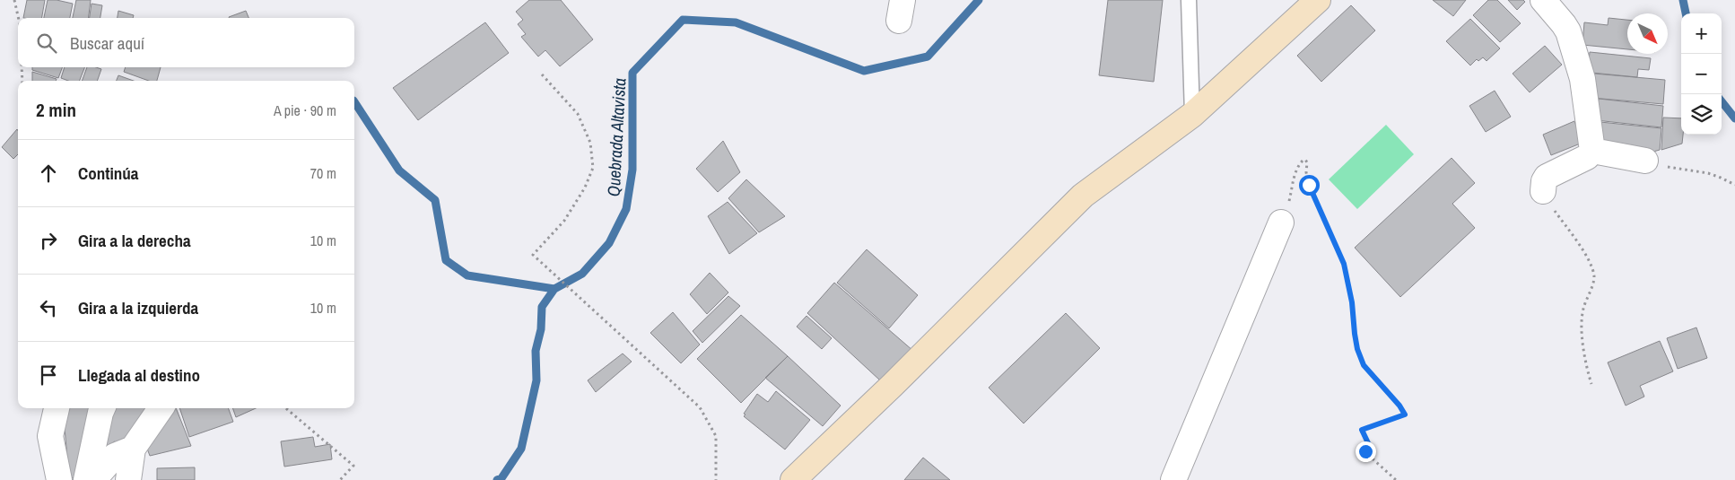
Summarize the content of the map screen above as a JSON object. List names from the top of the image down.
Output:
{
  "water": ["Quebrada Altavista"],
  "north": "bottom right",
  "page": {
    "map_buttons": ["+", "−"],
    "search": "Buscar aquí",
    "heading": ["2 min", "A pie · 90 m"],
    "list": [
      ["Continúa", "70 m"],
      ["Gira a la derecha", "10 m"],
      ["Gira a la izquierda", "10 m"],
      "Llegada al destino"
    ]
  }
}
